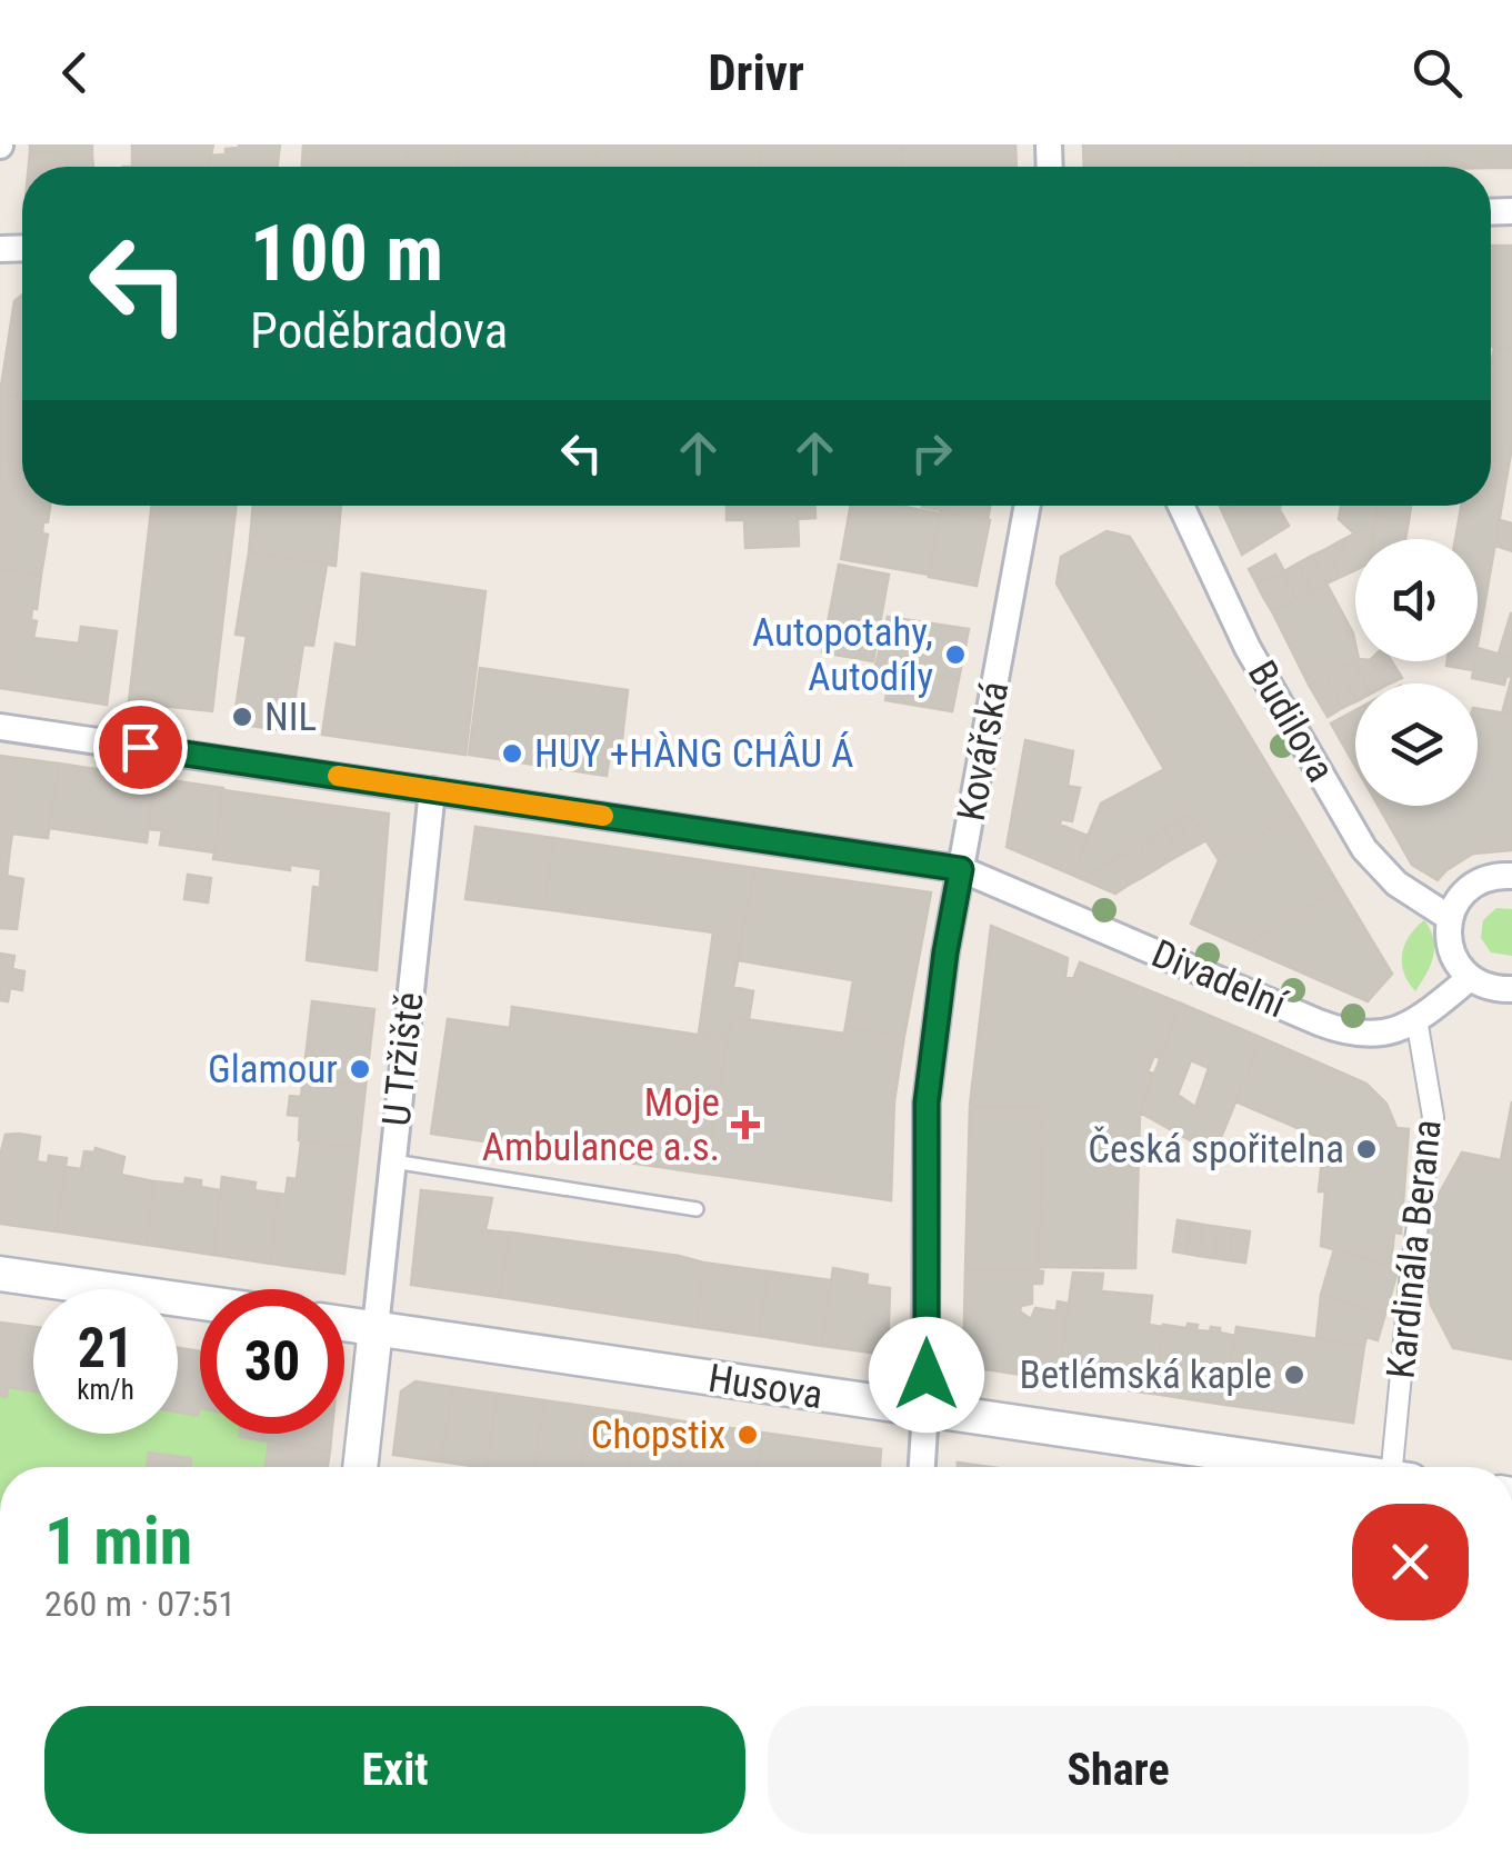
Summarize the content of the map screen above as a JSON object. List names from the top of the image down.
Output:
{
  "streets": {
    "street": [
      "Budilova",
      "Kovářská",
      "Divadelní",
      "U Tržiště",
      "Kardinála Berana",
      "Husova"
    ]
  },
  "crossings": [
    ["Kovářská", "Divadelní"],
    ["Kovářská", "Husova"],
    ["Divadelní", "U Tržiště"],
    ["Divadelní", "Kardinála Berana"],
    ["U Tržiště", "Husova"]
  ],
  "places": {
    "other": [
      "Autopotahy, Autodíly",
      "NIL",
      "HUY +HÀNG CHÂU Á",
      "Glamour",
      "Česká spořitelna",
      "Betlémská kaple",
      "Chopstix"
    ],
    "health": ["Moje Ambulance a.s."]
  },
  "page": {
    "header": "Drivr",
    "turn": ["100 m", "Poděbradova"],
    "speed": "21 km/h",
    "limit": "30",
    "heading": ["1 min", "260 m · 07:51"],
    "buttons": ["Exit", "Share"]
  }
}
